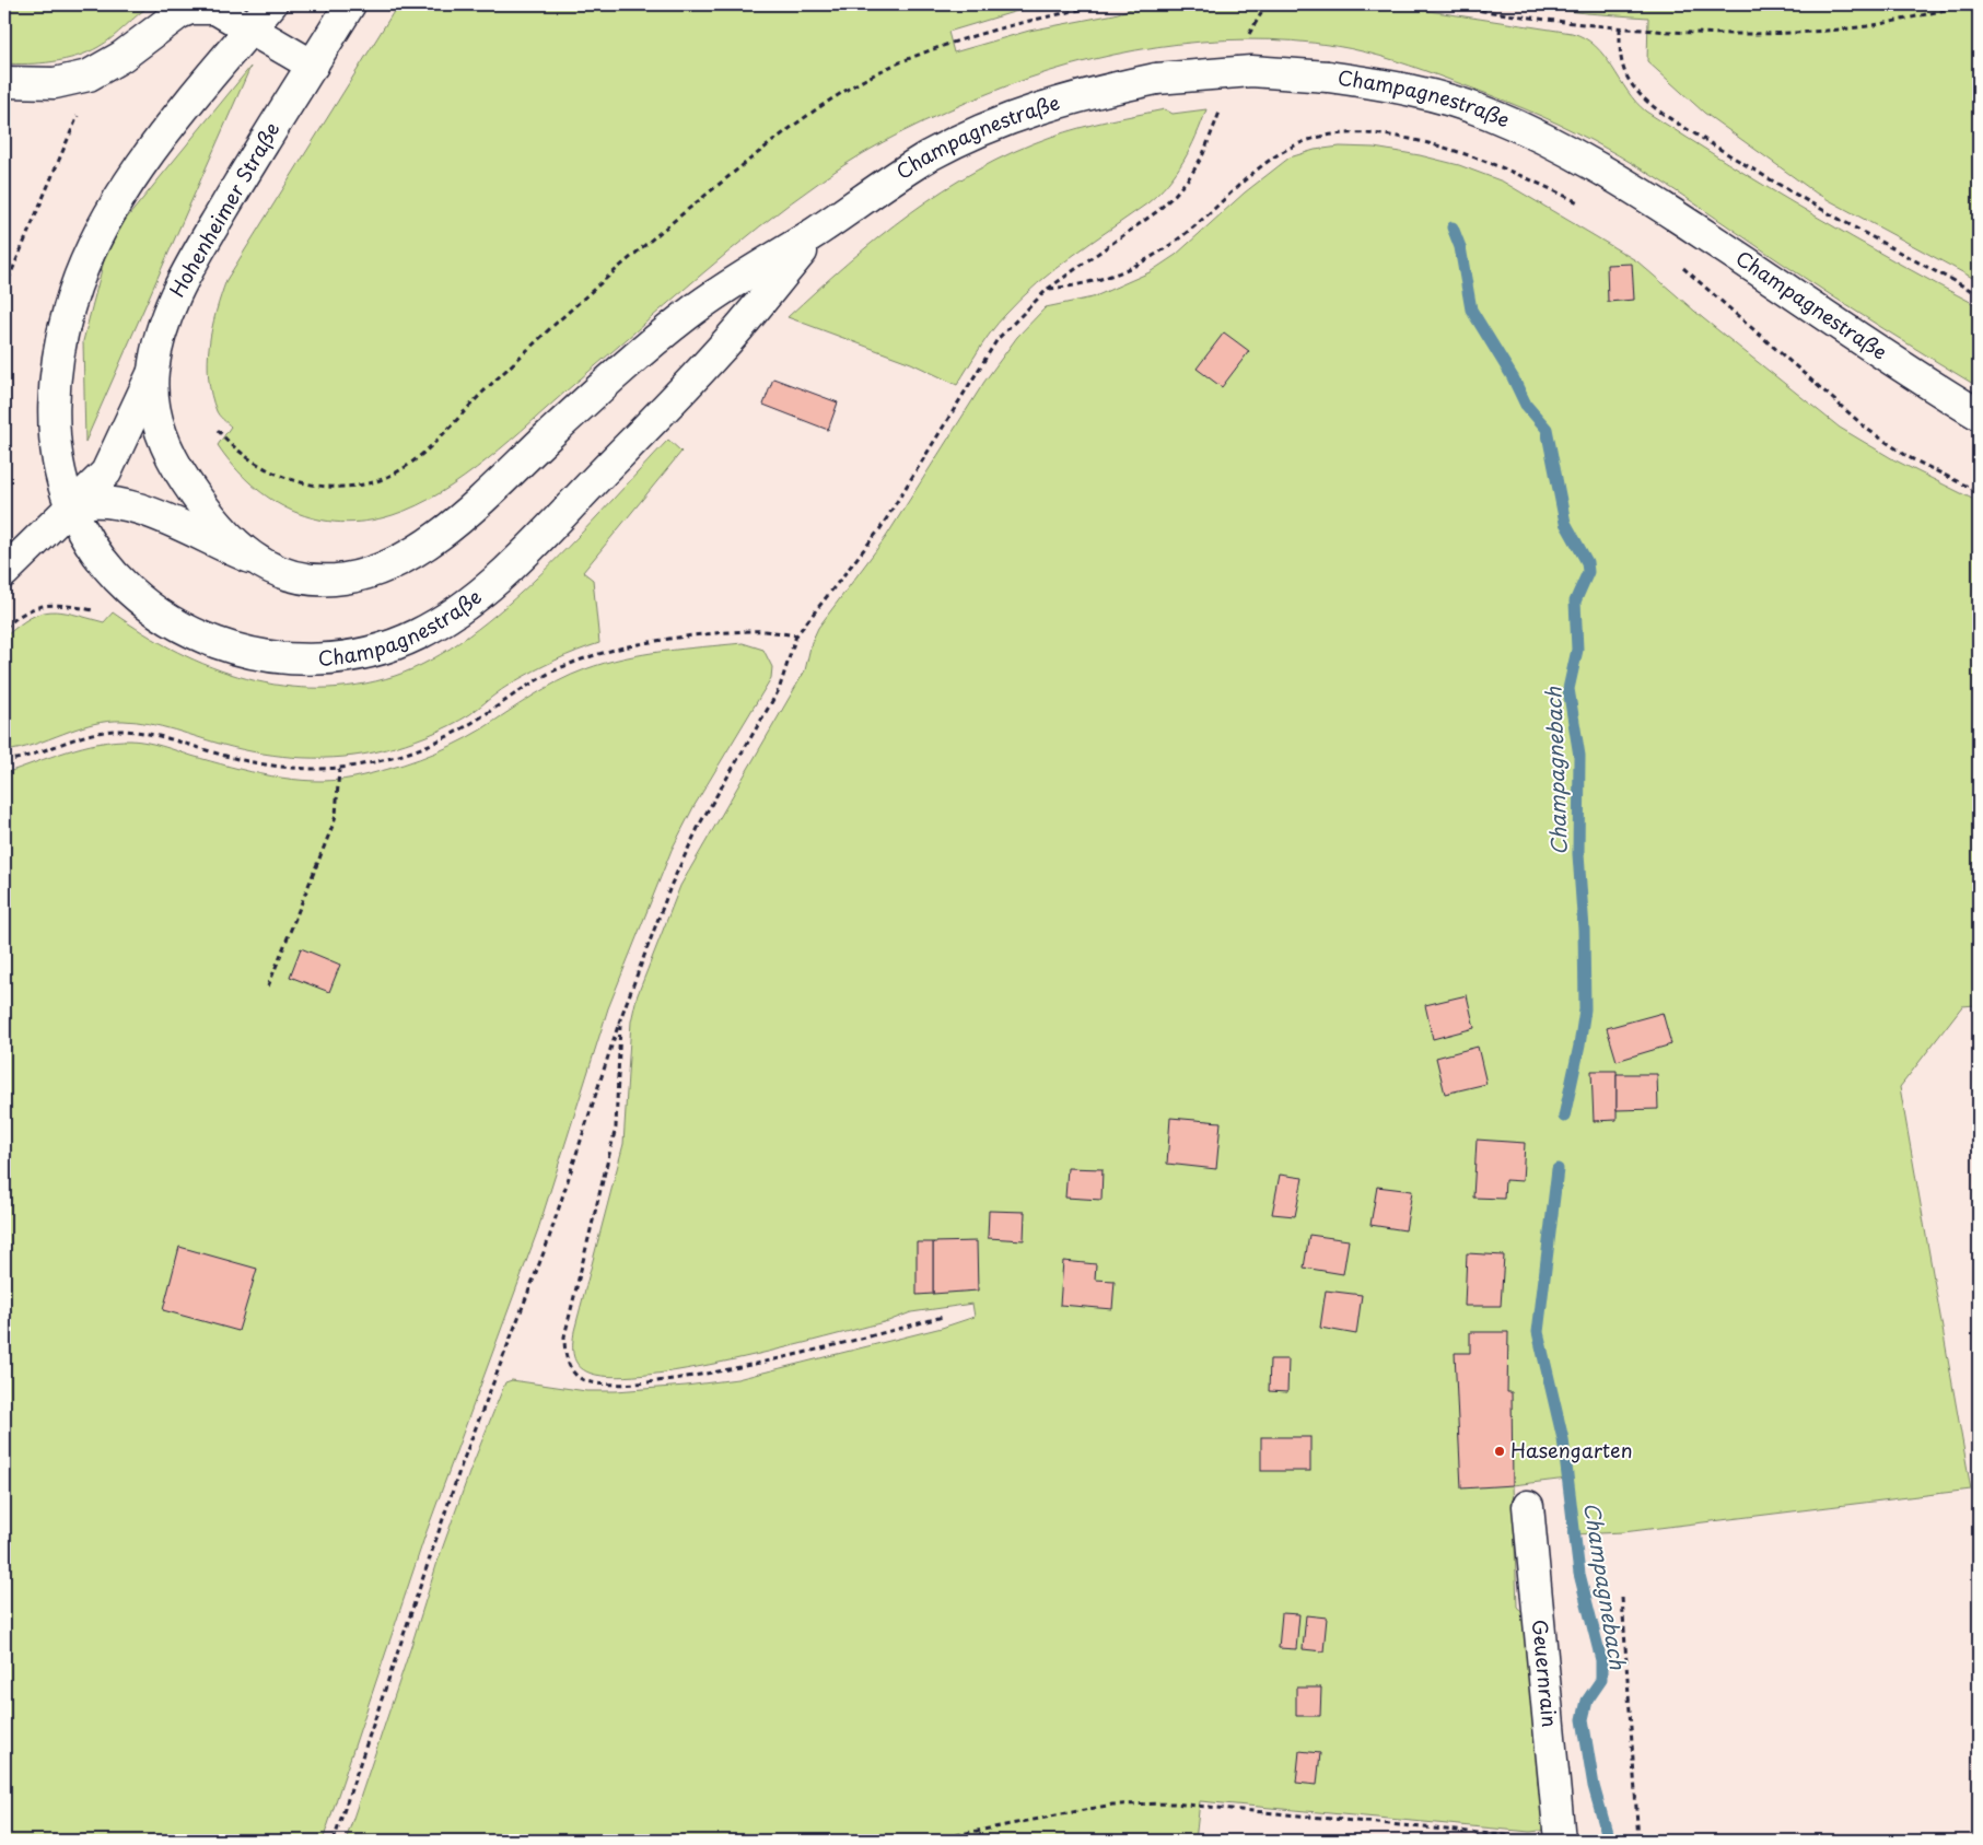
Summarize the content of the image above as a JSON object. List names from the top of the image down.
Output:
{
  "streets": {
    "main road": ["Champagnestraße", "Hohenheimer Straße", "Geuernrain"]
  },
  "crossings": [
    ["Champagnestraße", "Hohenheimer Straße"]
  ],
  "water": ["Champagnebach"],
  "places": ["Hasengarten"]
}
